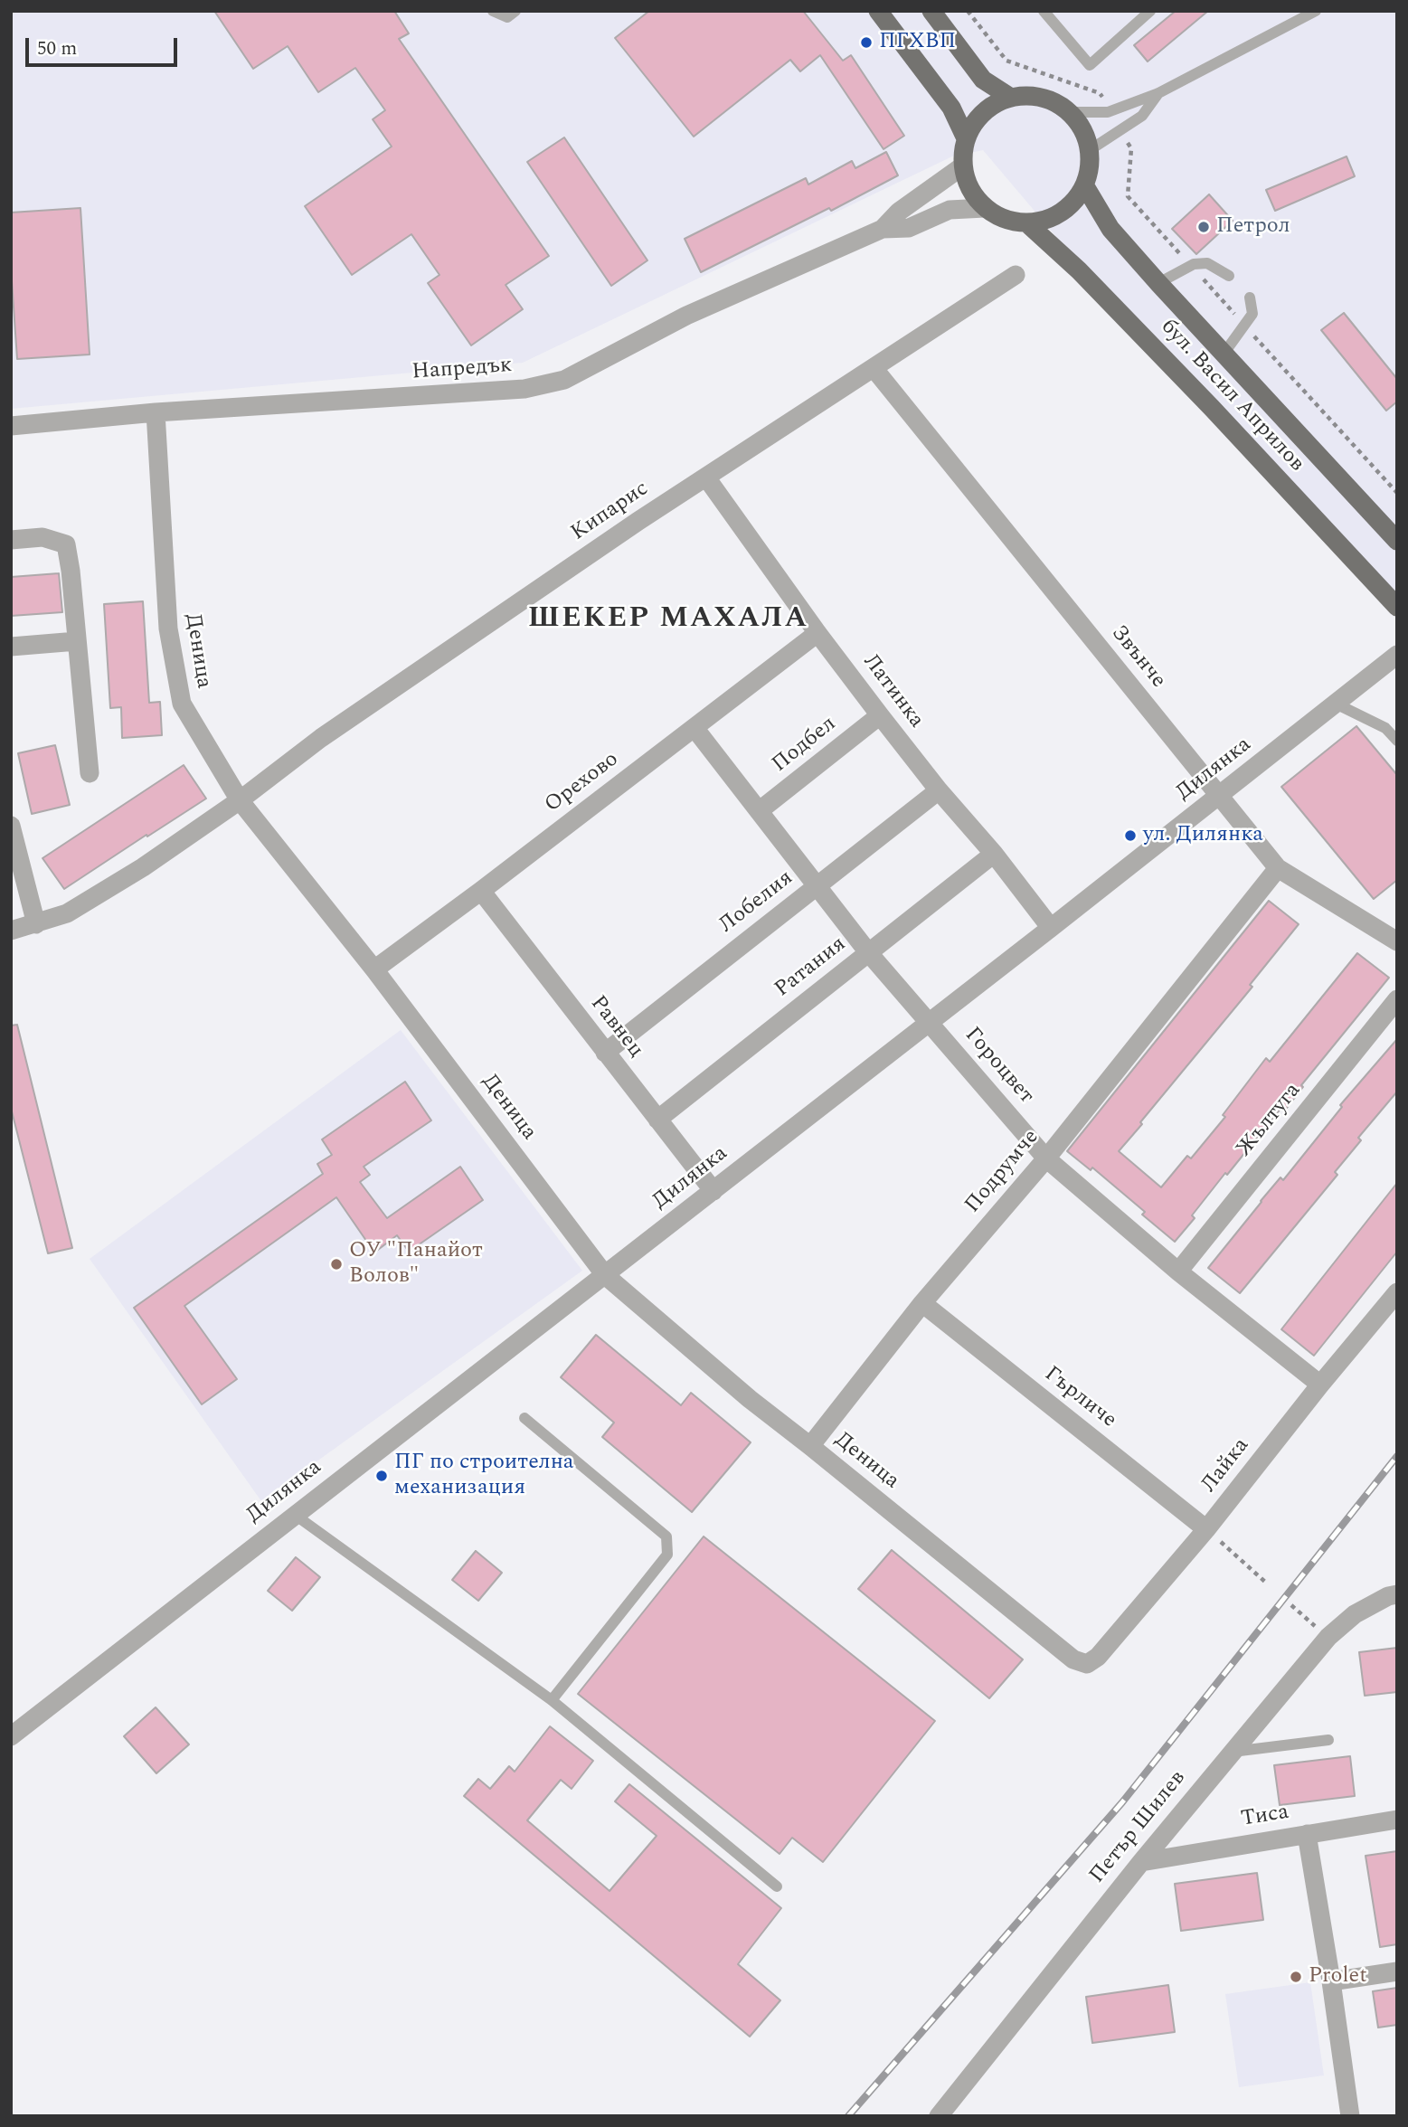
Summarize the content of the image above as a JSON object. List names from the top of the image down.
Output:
{
  "streets": {
    "main road": ["бул. Васил Априлов"],
    "street": [
      "Напредък",
      "Кипарис",
      "Деница",
      "Звънче",
      "Латинка",
      "Подбел",
      "Дилянка",
      "Орехово",
      "Лобелия",
      "Ратания",
      "Равнец",
      "Гороцвет",
      "Жълтуга",
      "Подрумче",
      "Гърличе",
      "Лайка",
      "Тиса",
      "Петър Шилев"
    ]
  },
  "crossings": [
    ["Напредък", "бул. Васил Априлов"],
    ["Напредък", "Деница"],
    ["Кипарис", "Деница"],
    ["Кипарис", "Звънче"],
    ["Кипарис", "Латинка"],
    ["Деница", "Дилянка"],
    ["Деница", "Орехово"],
    ["Деница", "Подрумче"],
    ["Деница", "Лайка"],
    ["Звънче", "Дилянка"],
    ["Звънче", "Подрумче"],
    ["Латинка", "Подбел"],
    ["Латинка", "Дилянка"],
    ["Латинка", "Орехово"],
    ["Латинка", "Лобелия"],
    ["Латинка", "Ратания"],
    ["Подбел", "Гороцвет"],
    ["Дилянка", "Равнец"],
    ["Дилянка", "Гороцвет"],
    ["Орехово", "Равнец"],
    ["Орехово", "Гороцвет"],
    ["Лобелия", "Равнец"],
    ["Лобелия", "Гороцвет"],
    ["Ратания", "Равнец"],
    ["Ратания", "Гороцвет"],
    ["Гороцвет", "Жълтуга"],
    ["Гороцвет", "Подрумче"],
    ["Гороцвет", "Лайка"],
    ["Подрумче", "Гърличе"],
    ["Гърличе", "Лайка"],
    ["Тиса", "Петър Шилев"]
  ],
  "districts": ["ШЕКЕР МАХАЛА"],
  "places": [
    "ПГХВП",
    "Петрол",
    "ул. Дилянка",
    "ОУ \"Панайот Волов\"",
    "ПГ по строителна механизация",
    "Prolet"
  ],
  "scale_bar": "50 m"
}
